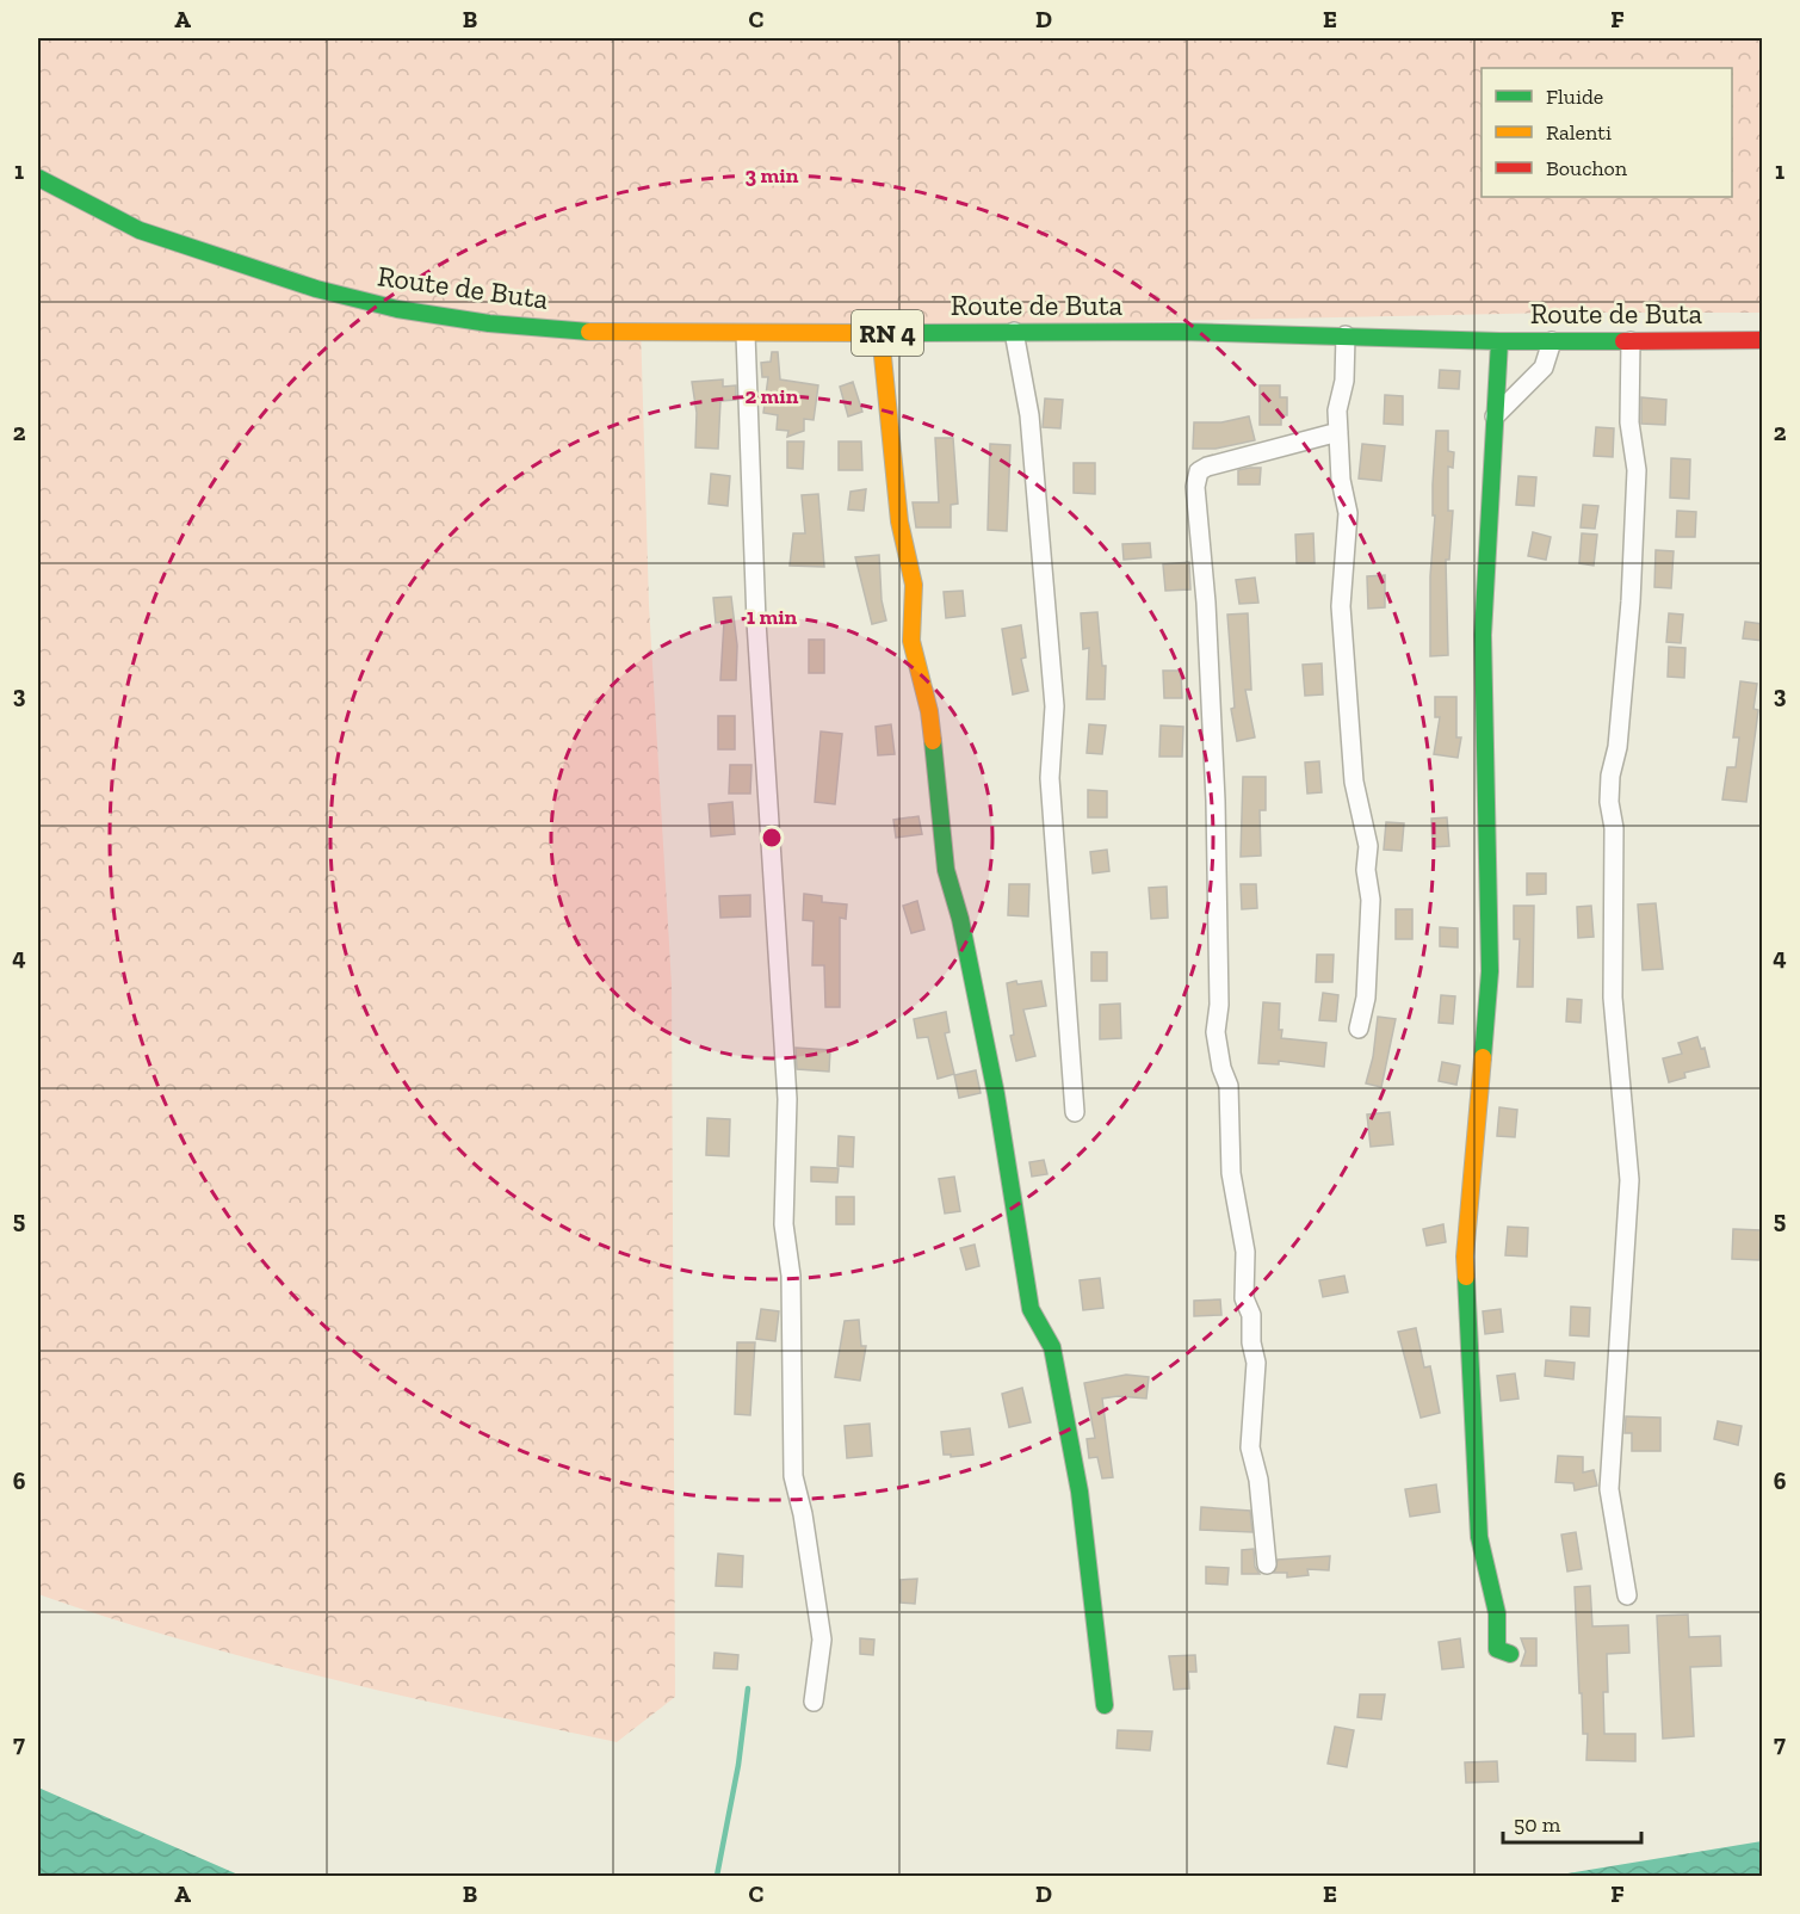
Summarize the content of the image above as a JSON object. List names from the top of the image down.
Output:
{
  "streets": {
    "main road": ["Route de Buta", "RN 4"]
  },
  "legend": ["Fluide", "Ralenti", "Bouchon"],
  "scale_bar": "50 m",
  "grid": {
    "columns": [
      "A",
      "B",
      "C",
      "D",
      "E",
      "F"
    ],
    "rows": [
      "1",
      "2",
      "3",
      "4",
      "5",
      "6",
      "7"
    ]
  },
  "rings": ["3 min", "2 min", "1 min"]
}
